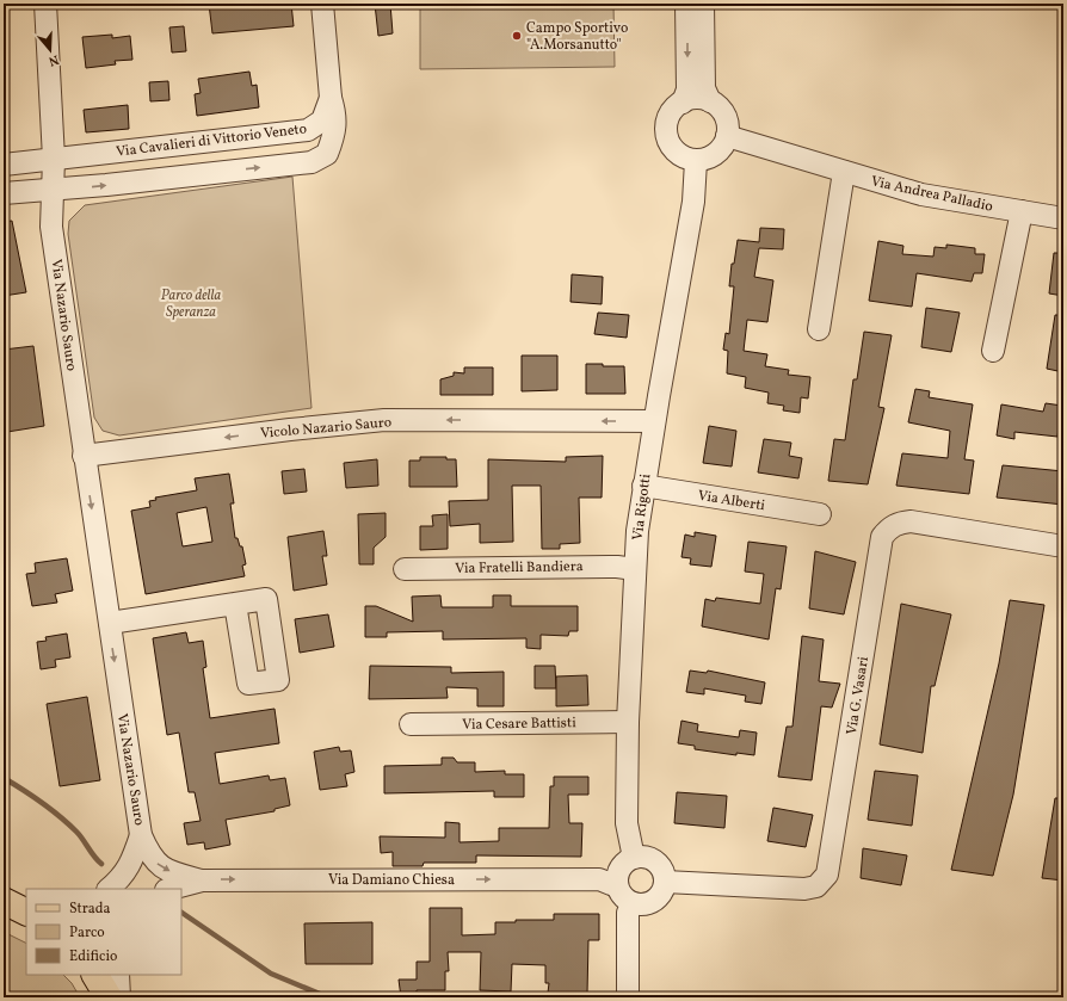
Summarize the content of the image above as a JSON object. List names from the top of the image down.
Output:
{
  "streets": {
    "street": [
      "Via Cavalieri di Vittorio Veneto",
      "Via Andrea Palladio",
      "Via Nazario Sauro",
      "Vicolo Nazario Sauro",
      "Via Alberti",
      "Via Rigotti",
      "Via Fratelli Bandiera",
      "Via G. Vasari",
      "Via Cesare Battisti",
      "Via Damiano Chiesa"
    ]
  },
  "crossings": [
    ["Via Cavalieri di Vittorio Veneto", "Via Nazario Sauro"],
    ["Via Andrea Palladio", "Via Rigotti"],
    ["Via Nazario Sauro", "Vicolo Nazario Sauro"],
    ["Via Nazario Sauro", "Via Damiano Chiesa"],
    ["Vicolo Nazario Sauro", "Via Rigotti"],
    ["Via Alberti", "Via Rigotti"],
    ["Via Rigotti", "Via Fratelli Bandiera"],
    ["Via Rigotti", "Via G. Vasari"],
    ["Via Rigotti", "Via Cesare Battisti"],
    ["Via Rigotti", "Via Damiano Chiesa"],
    ["Via G. Vasari", "Via Damiano Chiesa"]
  ],
  "one_way": ["Via Nazario Sauro", "Vicolo Nazario Sauro", "Via Damiano Chiesa"],
  "parks": ["Parco della Speranza"],
  "places": ["Campo Sportivo \"A.Morsanutto\""],
  "legend": ["Strada", "Parco", "Edificio"],
  "north": "bottom"
}
